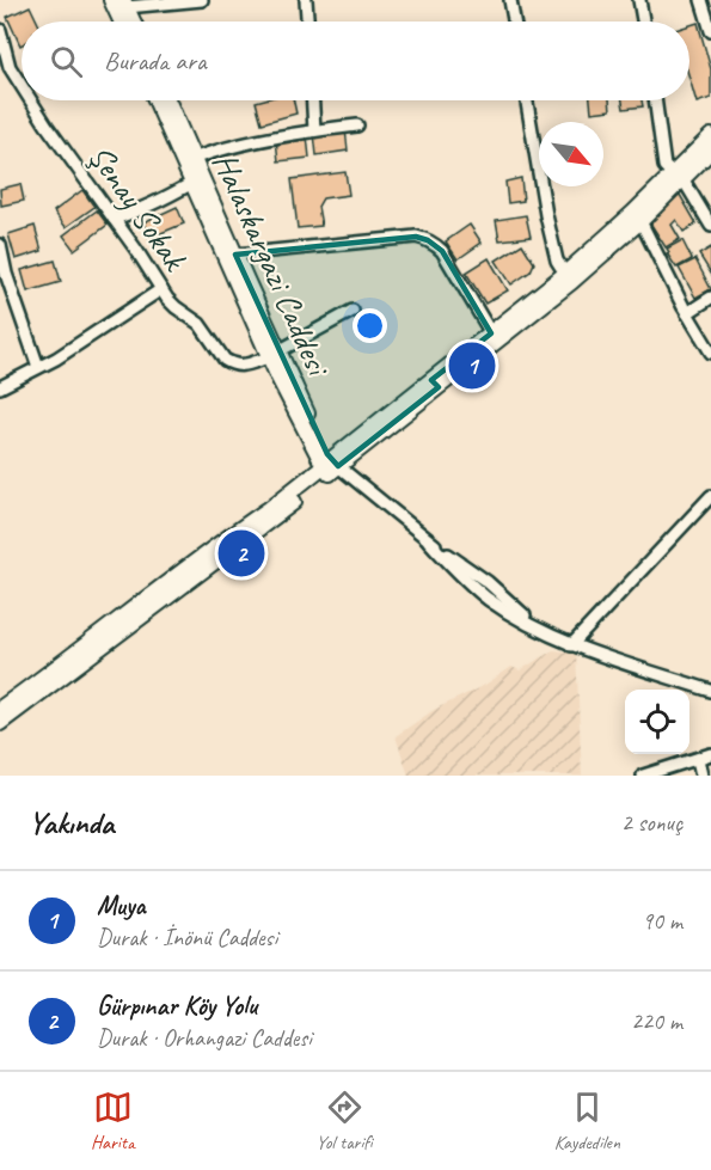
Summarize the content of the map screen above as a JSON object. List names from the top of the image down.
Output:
{
  "streets": {
    "main road": ["Halaskargazi Caddesi"],
    "street": ["Şenay Sokak"]
  },
  "north": "bottom right",
  "page": {
    "search": "Burada ara",
    "pins": ["1", "2"],
    "heading": ["Yakında", "2 sonuç"],
    "list": [
      {
        "mark": "1",
        "name": "Muya",
        "note": "Durak · İnönü Caddesi",
        "value": "90 m"
      },
      {
        "mark": "2",
        "name": "Gürpınar Köy Yolu",
        "note": "Durak · Orhangazi Caddesi",
        "value": "220 m"
      }
    ],
    "nav": ["Harita", "Yol tarifi", "Kaydedilen"]
  }
}
